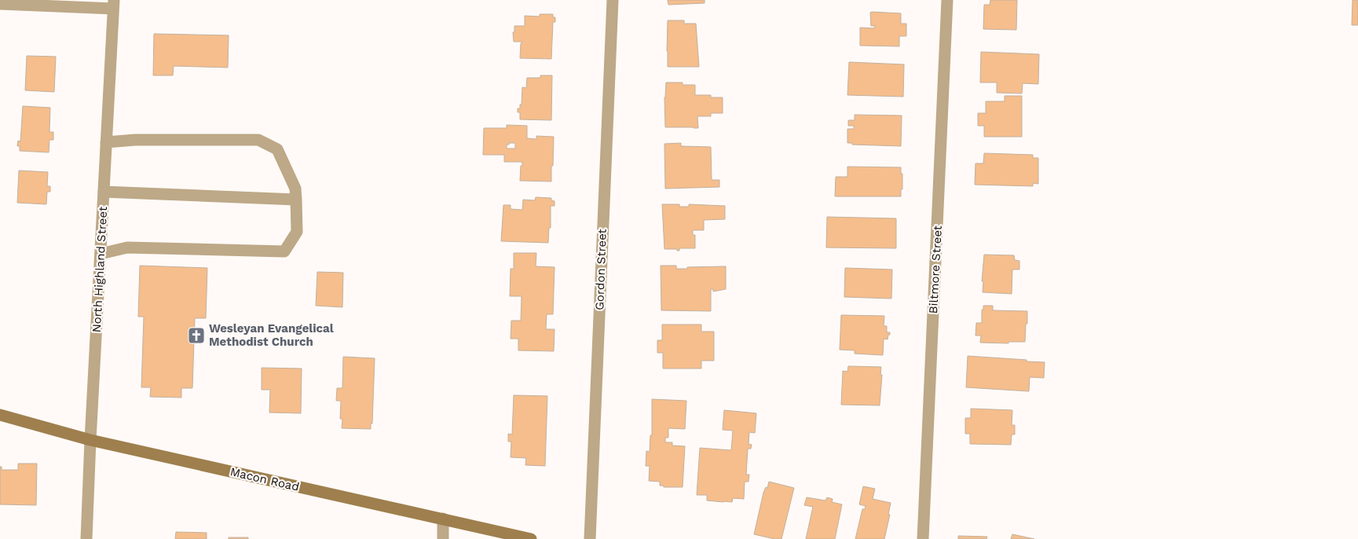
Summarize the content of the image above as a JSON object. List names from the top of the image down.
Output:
{
  "streets": {
    "main road": ["Macon Road"],
    "street": ["North Highland Street", "Gordon Street", "Biltmore Street"]
  },
  "crossings": [
    ["North Highland Street", "Macon Road"]
  ],
  "places": {
    "church": ["Wesleyan Evangelical Methodist Church"]
  }
}
